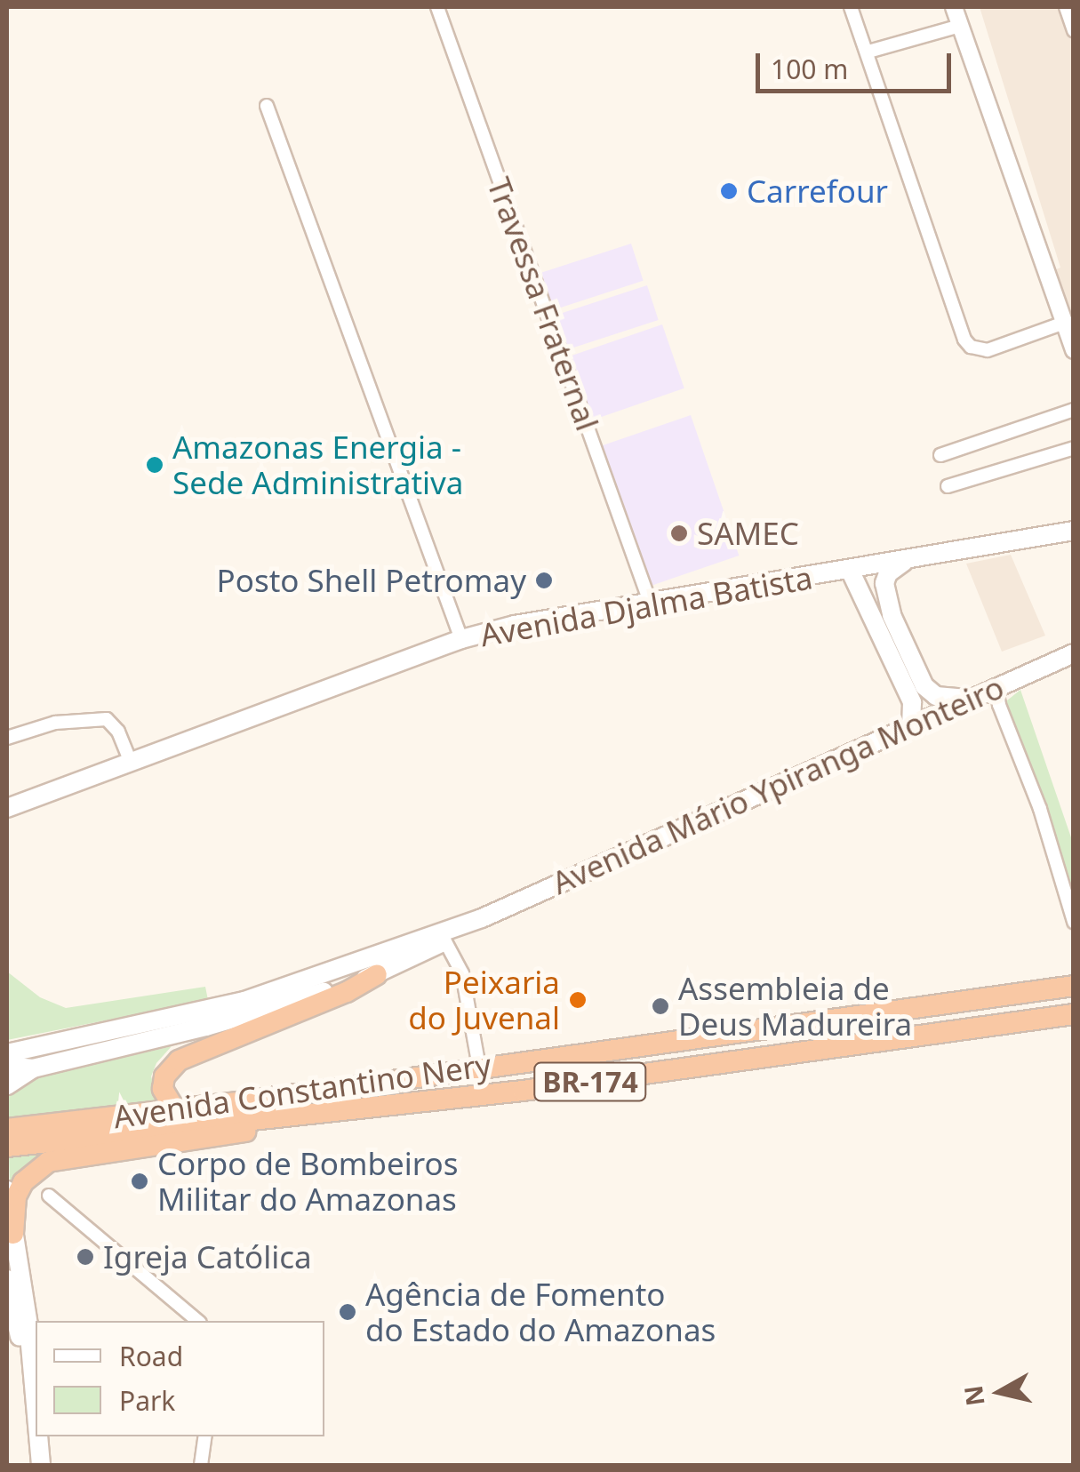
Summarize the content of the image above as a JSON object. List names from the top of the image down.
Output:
{
  "streets": {
    "highway": ["BR-174", "Avenida Constantino Nery"],
    "main road": ["Avenida Djalma Batista", "Avenida Mário Ypiranga Monteiro"],
    "street": ["Travessa Fraternal"]
  },
  "crossings": [
    ["Travessa Fraternal", "Avenida Djalma Batista"]
  ],
  "places": [
    "Carrefour",
    "Amazonas Energia - Sede Administrativa",
    "SAMEC",
    "Posto Shell Petromay",
    "Peixaria do Juvenal",
    "Assembleia de Deus Madureira",
    "Corpo de Bombeiros Militar do Amazonas",
    "Igreja Católica",
    "Agência de Fomento do Estado do Amazonas"
  ],
  "legend": ["Road", "Park"],
  "scale_bar": "100 m",
  "north": "left"
}
